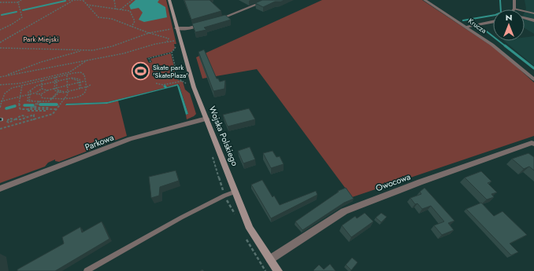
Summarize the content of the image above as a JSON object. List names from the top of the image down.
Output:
{
  "streets": {
    "street": [
      "Krucza",
      "Wojska Polskiego",
      "Parkowa",
      "Owocowa"
    ]
  },
  "crossings": [
    ["Wojska Polskiego", "Parkowa"],
    ["Wojska Polskiego", "Owocowa"]
  ],
  "parks": ["Park Miejski"],
  "places": {
    "sports": ["Skate park 'SkatePlaza'"]
  },
  "north": "top"
}
